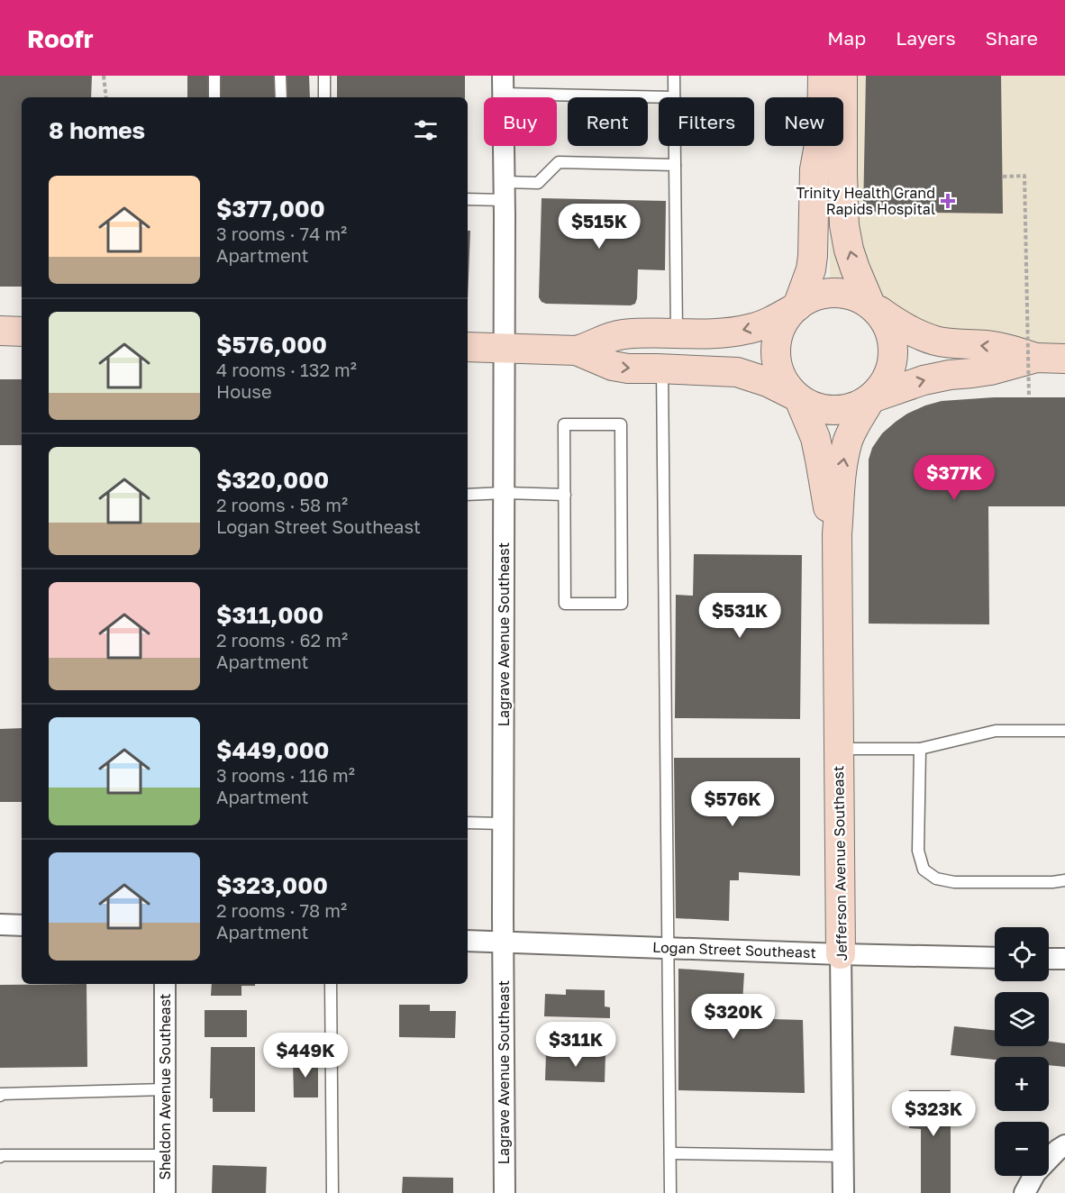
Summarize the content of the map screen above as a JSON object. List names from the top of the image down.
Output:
{
  "streets": {
    "main road": ["Jefferson Avenue Southeast"],
    "street": ["Lagrave Avenue Southeast", "Logan Street Southeast", "Sheldon Avenue Southeast"]
  },
  "crossings": [
    ["Lagrave Avenue Southeast", "Logan Street Southeast"],
    ["Jefferson Avenue Southeast", "Logan Street Southeast"]
  ],
  "places": {
    "health": ["Trinity Health Grand Rapids Hospital"]
  },
  "page": {
    "header": "Roofr",
    "nav": ["Map", "Layers", "Share"],
    "chip": [
      "Buy",
      "Rent",
      "Filters",
      "New"
    ],
    "heading": "8 homes",
    "list": [
      {
        "name": "$377,000",
        "note": "3 rooms · 74 m² · Apartment"
      },
      {
        "name": "$576,000",
        "note": "4 rooms · 132 m² · House"
      },
      {
        "name": "$320,000",
        "note": "2 rooms · 58 m² · Logan Street Southeast"
      },
      {
        "name": "$311,000",
        "note": "2 rooms · 62 m² · Apartment"
      },
      {
        "name": "$449,000",
        "note": "3 rooms · 116 m² · Apartment"
      },
      {
        "name": "$323,000",
        "note": "2 rooms · 78 m² · Apartment"
      }
    ],
    "price": [
      "$515K",
      "$377K",
      "$531K",
      "$576K",
      "$320K",
      "$311K",
      "$449K",
      "$323K"
    ],
    "map_buttons": ["+", "−"]
  }
}
